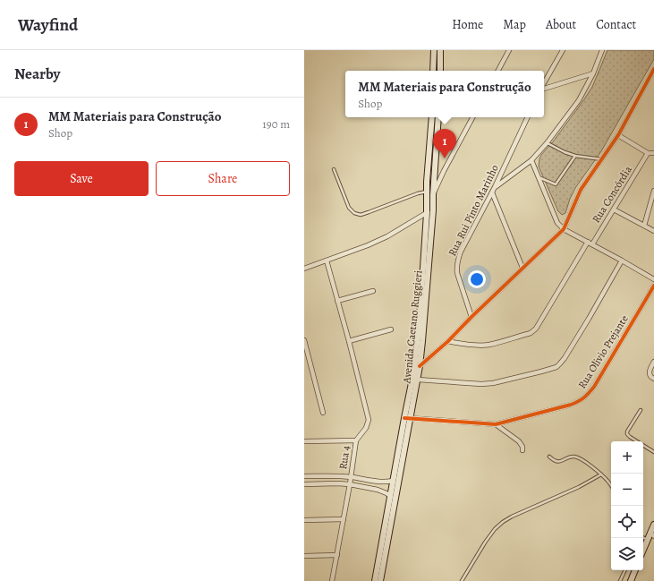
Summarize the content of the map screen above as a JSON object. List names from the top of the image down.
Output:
{
  "streets": {
    "main road": ["Avenida Caetano Ruggieri"],
    "street": [
      "Rua Concórdia",
      "Rua Rui Pinto Marinho",
      "Rua Olivio Prejante",
      "Rua 4"
    ]
  },
  "crossings": [
    ["Avenida Caetano Ruggieri", "Rua Olivio Prejante"]
  ],
  "page": {
    "header": "Wayfind",
    "nav": [
      "Home",
      "Map",
      "About",
      "Contact"
    ],
    "heading": "Nearby",
    "popup": ["MM Materiais para Construção", "Shop"],
    "list": [
      {
        "mark": "1",
        "name": "MM Materiais para Construção",
        "note": "Shop",
        "value": "190 m"
      }
    ],
    "pins": "1",
    "buttons": ["Save", "Share"],
    "map_buttons": ["+", "−"]
  }
}
